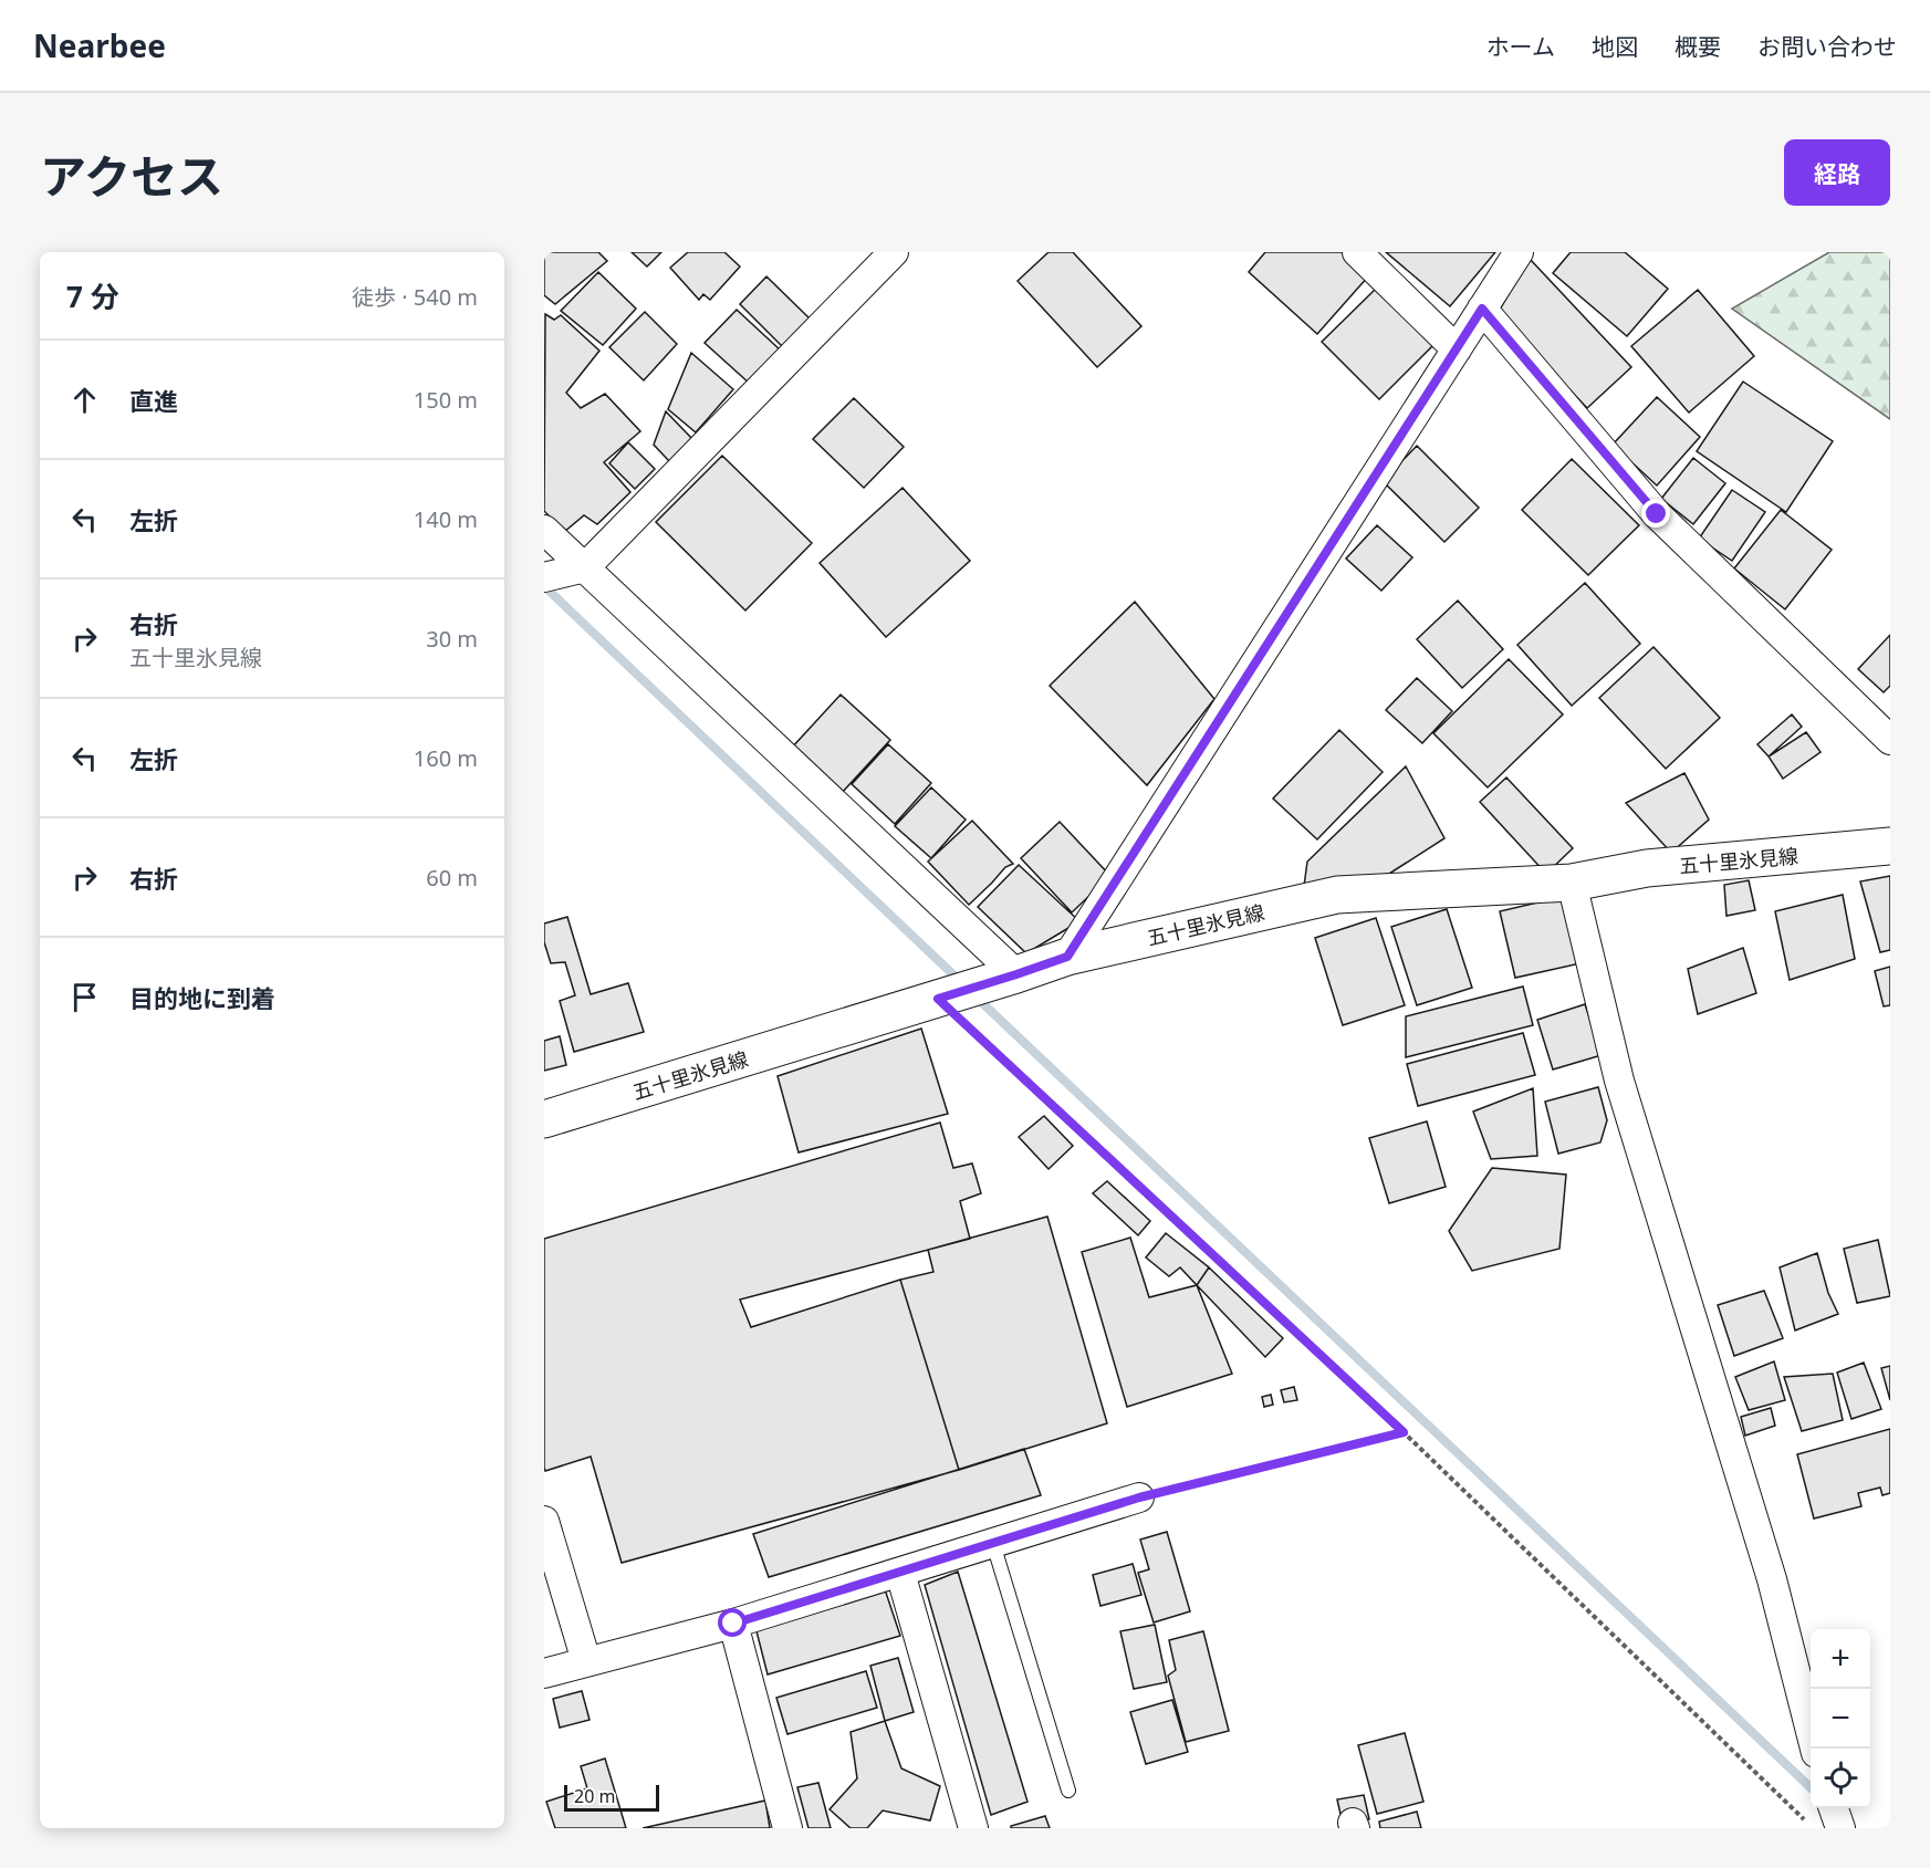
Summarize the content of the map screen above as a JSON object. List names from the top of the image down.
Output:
{
  "streets": {
    "main road": ["五十里氷見線"]
  },
  "scale_bar": "20 m",
  "page": {
    "header": "Nearbee",
    "nav": [
      "ホーム",
      "地図",
      "概要",
      "お問い合わせ"
    ],
    "title": "アクセス",
    "buttons": "経路",
    "heading": ["7 分", "徒歩 · 540 m"],
    "list": [
      ["直進", "150 m"],
      ["左折", "140 m"],
      ["右折", "五十里氷見線", "30 m"],
      ["左折", "160 m"],
      ["右折", "60 m"],
      "目的地に到着"
    ],
    "map_buttons": ["+", "−"],
    "scale": "20 m"
  }
}
